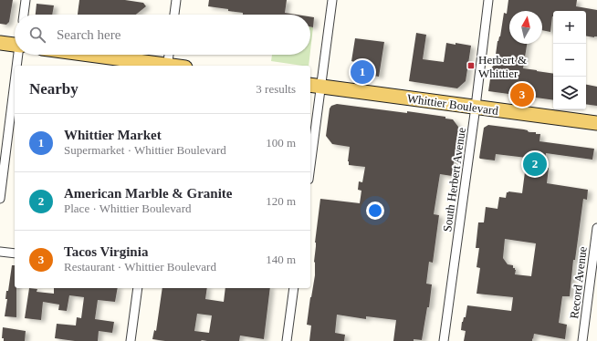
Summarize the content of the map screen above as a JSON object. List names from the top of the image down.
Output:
{
  "streets": {
    "main road": ["Whittier Boulevard"],
    "street": ["South Herbert Avenue", "Record Avenue"]
  },
  "crossings": [
    ["Whittier Boulevard", "South Herbert Avenue"]
  ],
  "places": {
    "transit": ["Herbert & Whittier"]
  },
  "north": "top",
  "page": {
    "map_buttons": ["+", "−"],
    "search": "Search here",
    "pins": ["1", "3", "2"],
    "heading": ["Nearby", "3 results"],
    "list": [
      {
        "mark": "1",
        "name": "Whittier Market",
        "note": "Supermarket · Whittier Boulevard",
        "value": "100 m"
      },
      {
        "mark": "2",
        "name": "American Marble & Granite",
        "note": "Place · Whittier Boulevard",
        "value": "120 m"
      },
      {
        "mark": "3",
        "name": "Tacos Virginia",
        "note": "Restaurant · Whittier Boulevard",
        "value": "140 m"
      }
    ]
  }
}
